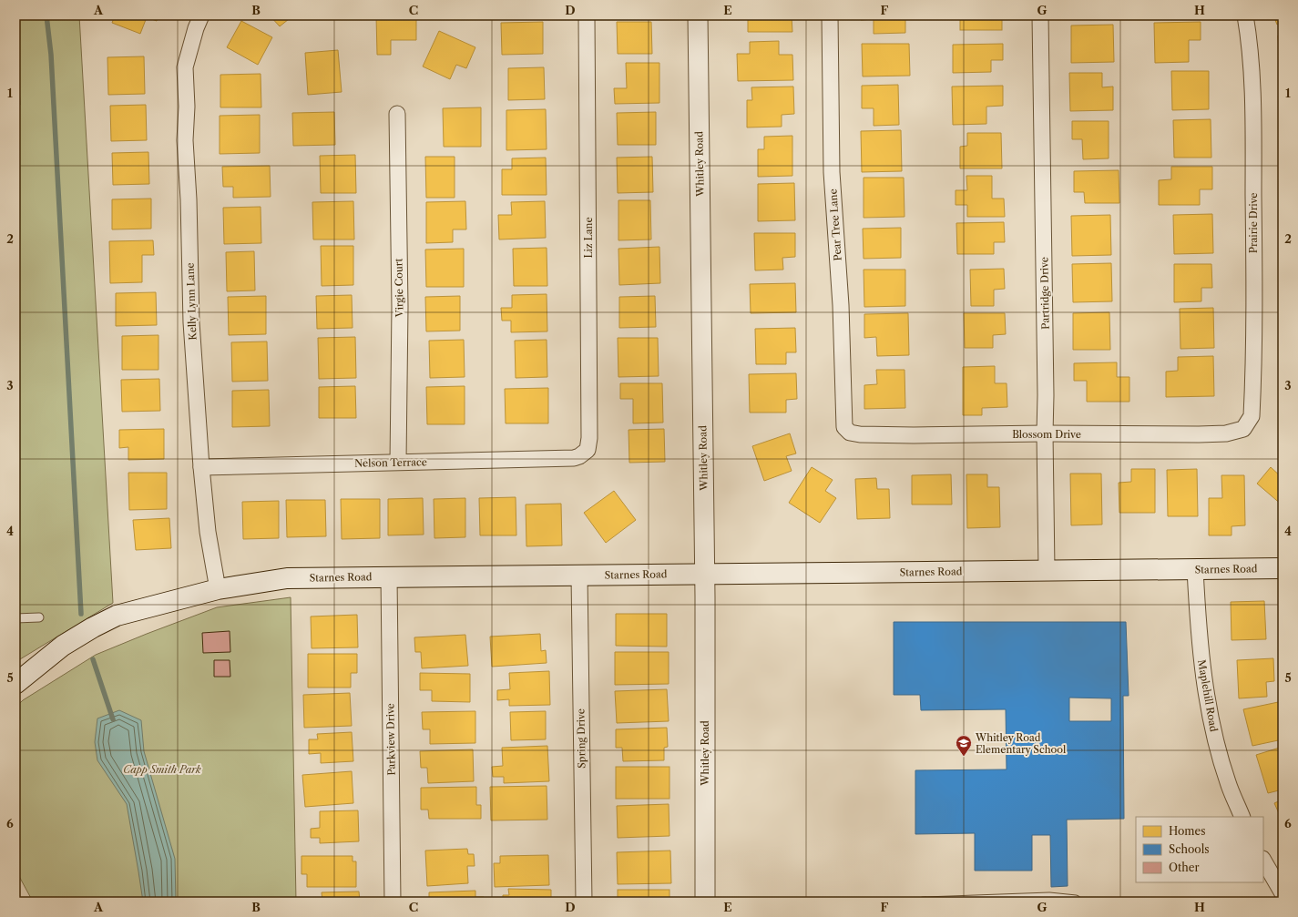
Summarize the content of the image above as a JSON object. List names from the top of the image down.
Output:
{
  "streets": {
    "main road": ["Starnes Road"],
    "street": [
      "Whitley Road",
      "Prairie Drive",
      "Pear Tree Lane",
      "Liz Lane",
      "Virgie Court",
      "Partridge Drive",
      "Kelly Lynn Lane",
      "Blossom Drive",
      "Nelson Terrace",
      "Maplehill Road",
      "Spring Drive",
      "Parkview Drive"
    ]
  },
  "crossings": [
    ["Whitley Road", "Starnes Road"],
    ["Prairie Drive", "Blossom Drive"],
    ["Pear Tree Lane", "Blossom Drive"],
    ["Liz Lane", "Nelson Terrace"],
    ["Virgie Court", "Nelson Terrace"],
    ["Partridge Drive", "Blossom Drive"],
    ["Partridge Drive", "Starnes Road"],
    ["Kelly Lynn Lane", "Nelson Terrace"],
    ["Kelly Lynn Lane", "Starnes Road"],
    ["Starnes Road", "Maplehill Road"],
    ["Starnes Road", "Spring Drive"],
    ["Starnes Road", "Parkview Drive"]
  ],
  "parks": ["Capp Smith Park"],
  "places": {
    "school or university": ["Whitley Road Elementary School"]
  },
  "legend": ["Homes", "Schools", "Other"],
  "grid": {
    "columns": [
      "A",
      "B",
      "C",
      "D",
      "E",
      "F",
      "G",
      "H"
    ],
    "rows": [
      "1",
      "2",
      "3",
      "4",
      "5",
      "6"
    ]
  }
}
